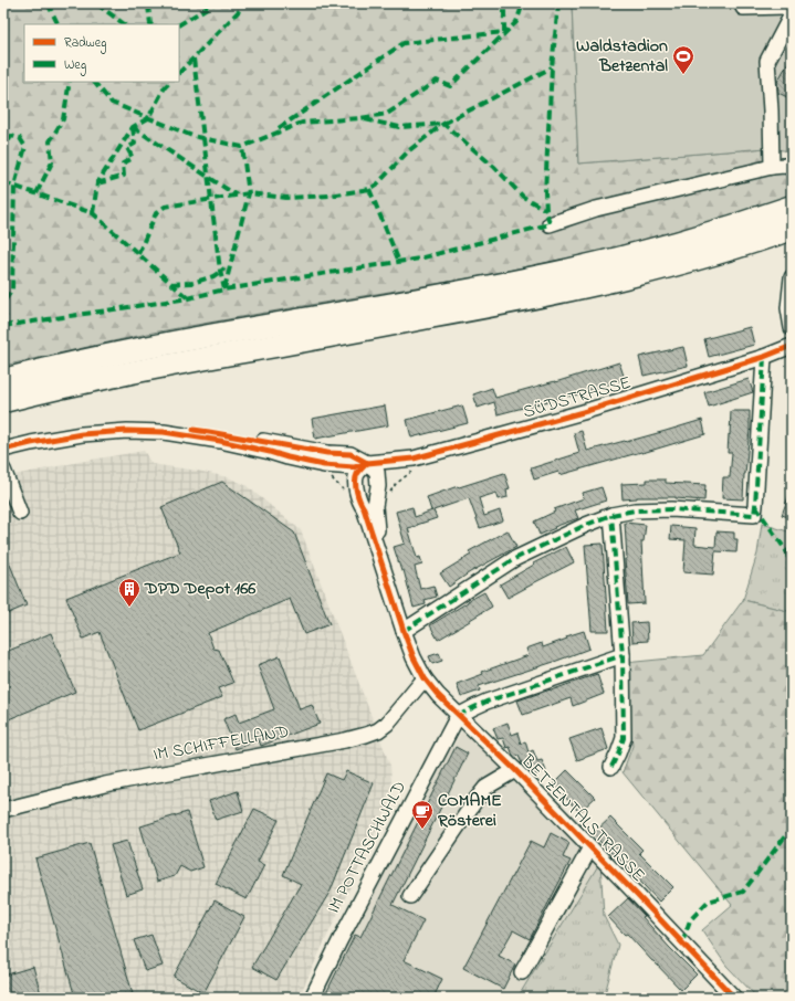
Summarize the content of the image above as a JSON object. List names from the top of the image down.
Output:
{
  "streets": {
    "street": [
      "SÜDSTRASSE",
      "IM SCHIFFELLAND",
      "BETZENTALSTRASSE",
      "IM POTTASCHWALD"
    ]
  },
  "crossings": [
    ["IM SCHIFFELLAND", "BETZENTALSTRASSE"],
    ["BETZENTALSTRASSE", "IM POTTASCHWALD"]
  ],
  "places": {
    "sports": ["Waldstadion Betzental"],
    "building": ["DPD Depot 166"],
    "cafe": ["COMAME Rösterei"]
  },
  "legend": ["Radweg", "Weg"]
}
